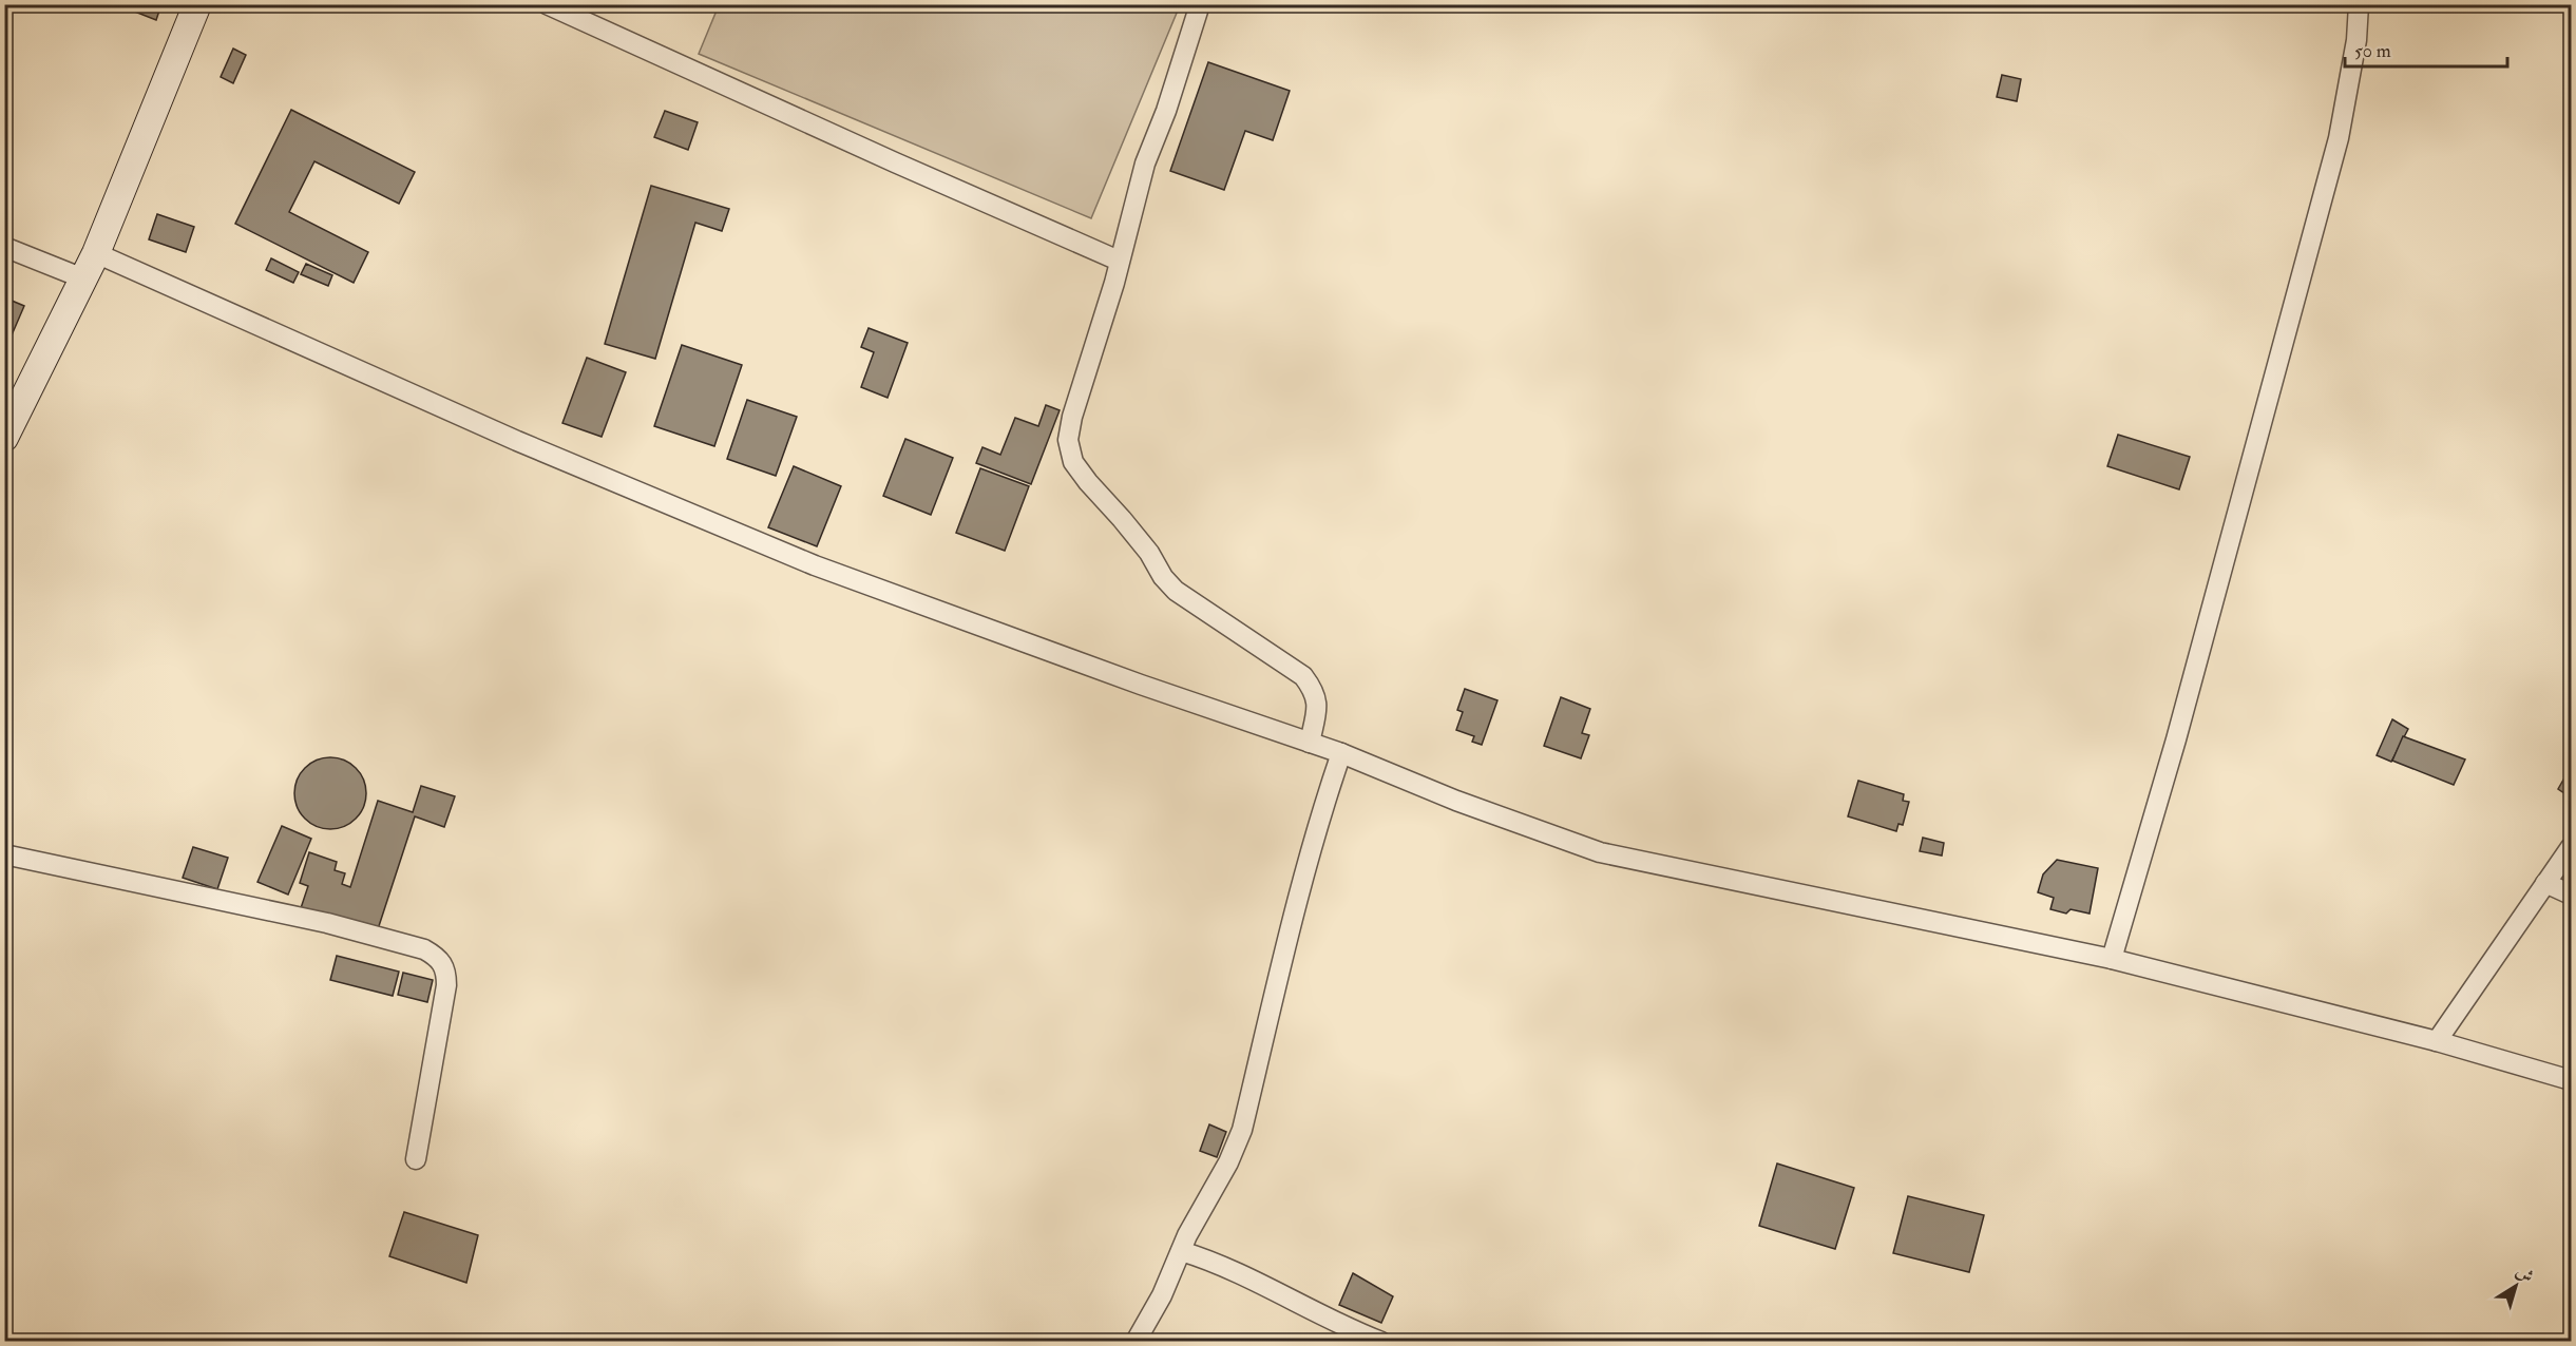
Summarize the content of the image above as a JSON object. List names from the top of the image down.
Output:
{
  "scale_bar": "50 m",
  "north": "top right"
}
